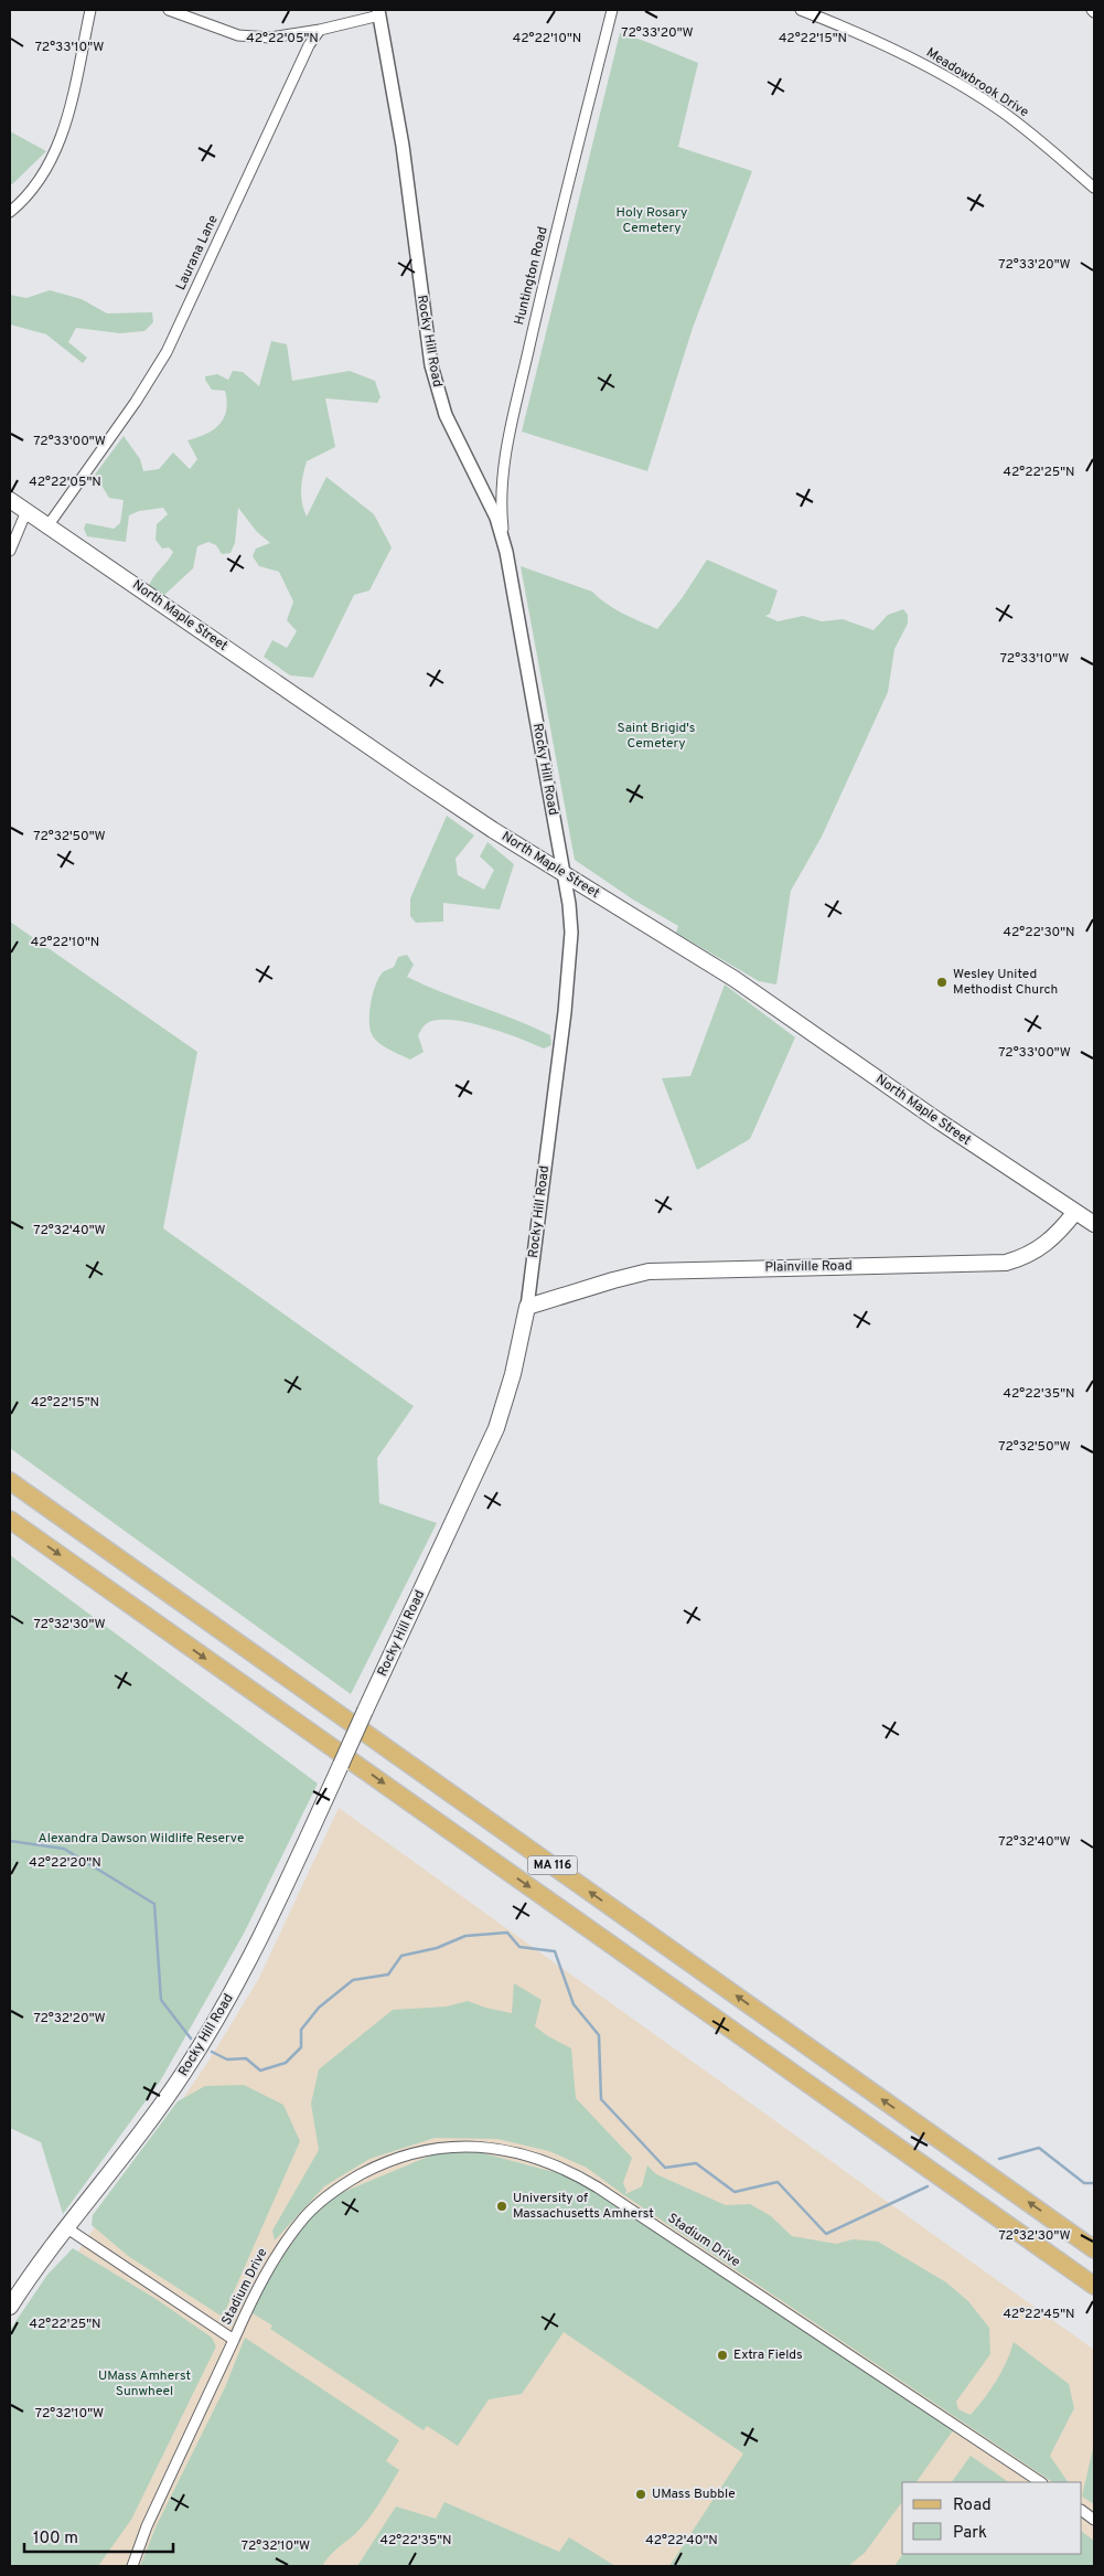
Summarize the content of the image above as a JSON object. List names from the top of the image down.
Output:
{
  "streets": {
    "main road": [
      "Rocky Hill Road",
      "North Maple Street",
      "Plainville Road",
      "MA 116"
    ],
    "street": [
      "Meadowbrook Drive",
      "Laurana Lane",
      "Huntington Road",
      "Stadium Drive"
    ]
  },
  "crossings": [
    ["Laurana Lane", "North Maple Street"],
    ["Huntington Road", "Rocky Hill Road"],
    ["Rocky Hill Road", "North Maple Street"],
    ["Rocky Hill Road", "Plainville Road"],
    ["Rocky Hill Road", "Stadium Drive"],
    ["North Maple Street", "Plainville Road"]
  ],
  "parks": [
    "Holy Rosary Cemetery",
    "Saint Brigid's Cemetery",
    "Alexandra Dawson Wildlife Reserve",
    "UMass Amherst Sunwheel"
  ],
  "places": [
    "Wesley United Methodist Church",
    "University of Massachusetts Amherst",
    "Extra Fields",
    "UMass Bubble"
  ],
  "legend": ["Road", "Park"],
  "scale_bar": "100 m",
  "coordinates": [
    "72°33'20\"W",
    "42°22'10\"N",
    "42°22'05\"N",
    "42°22'15\"N",
    "72°33'10\"W",
    "72°33'00\"W",
    "42°22'25\"N",
    "72°32'50\"W",
    "42°22'30\"N",
    "72°32'40\"W",
    "42°22'35\"N",
    "72°32'30\"W",
    "42°22'20\"N",
    "72°32'20\"W",
    "42°22'45\"N",
    "72°32'10\"W",
    "42°22'40\"N"
  ]
}
